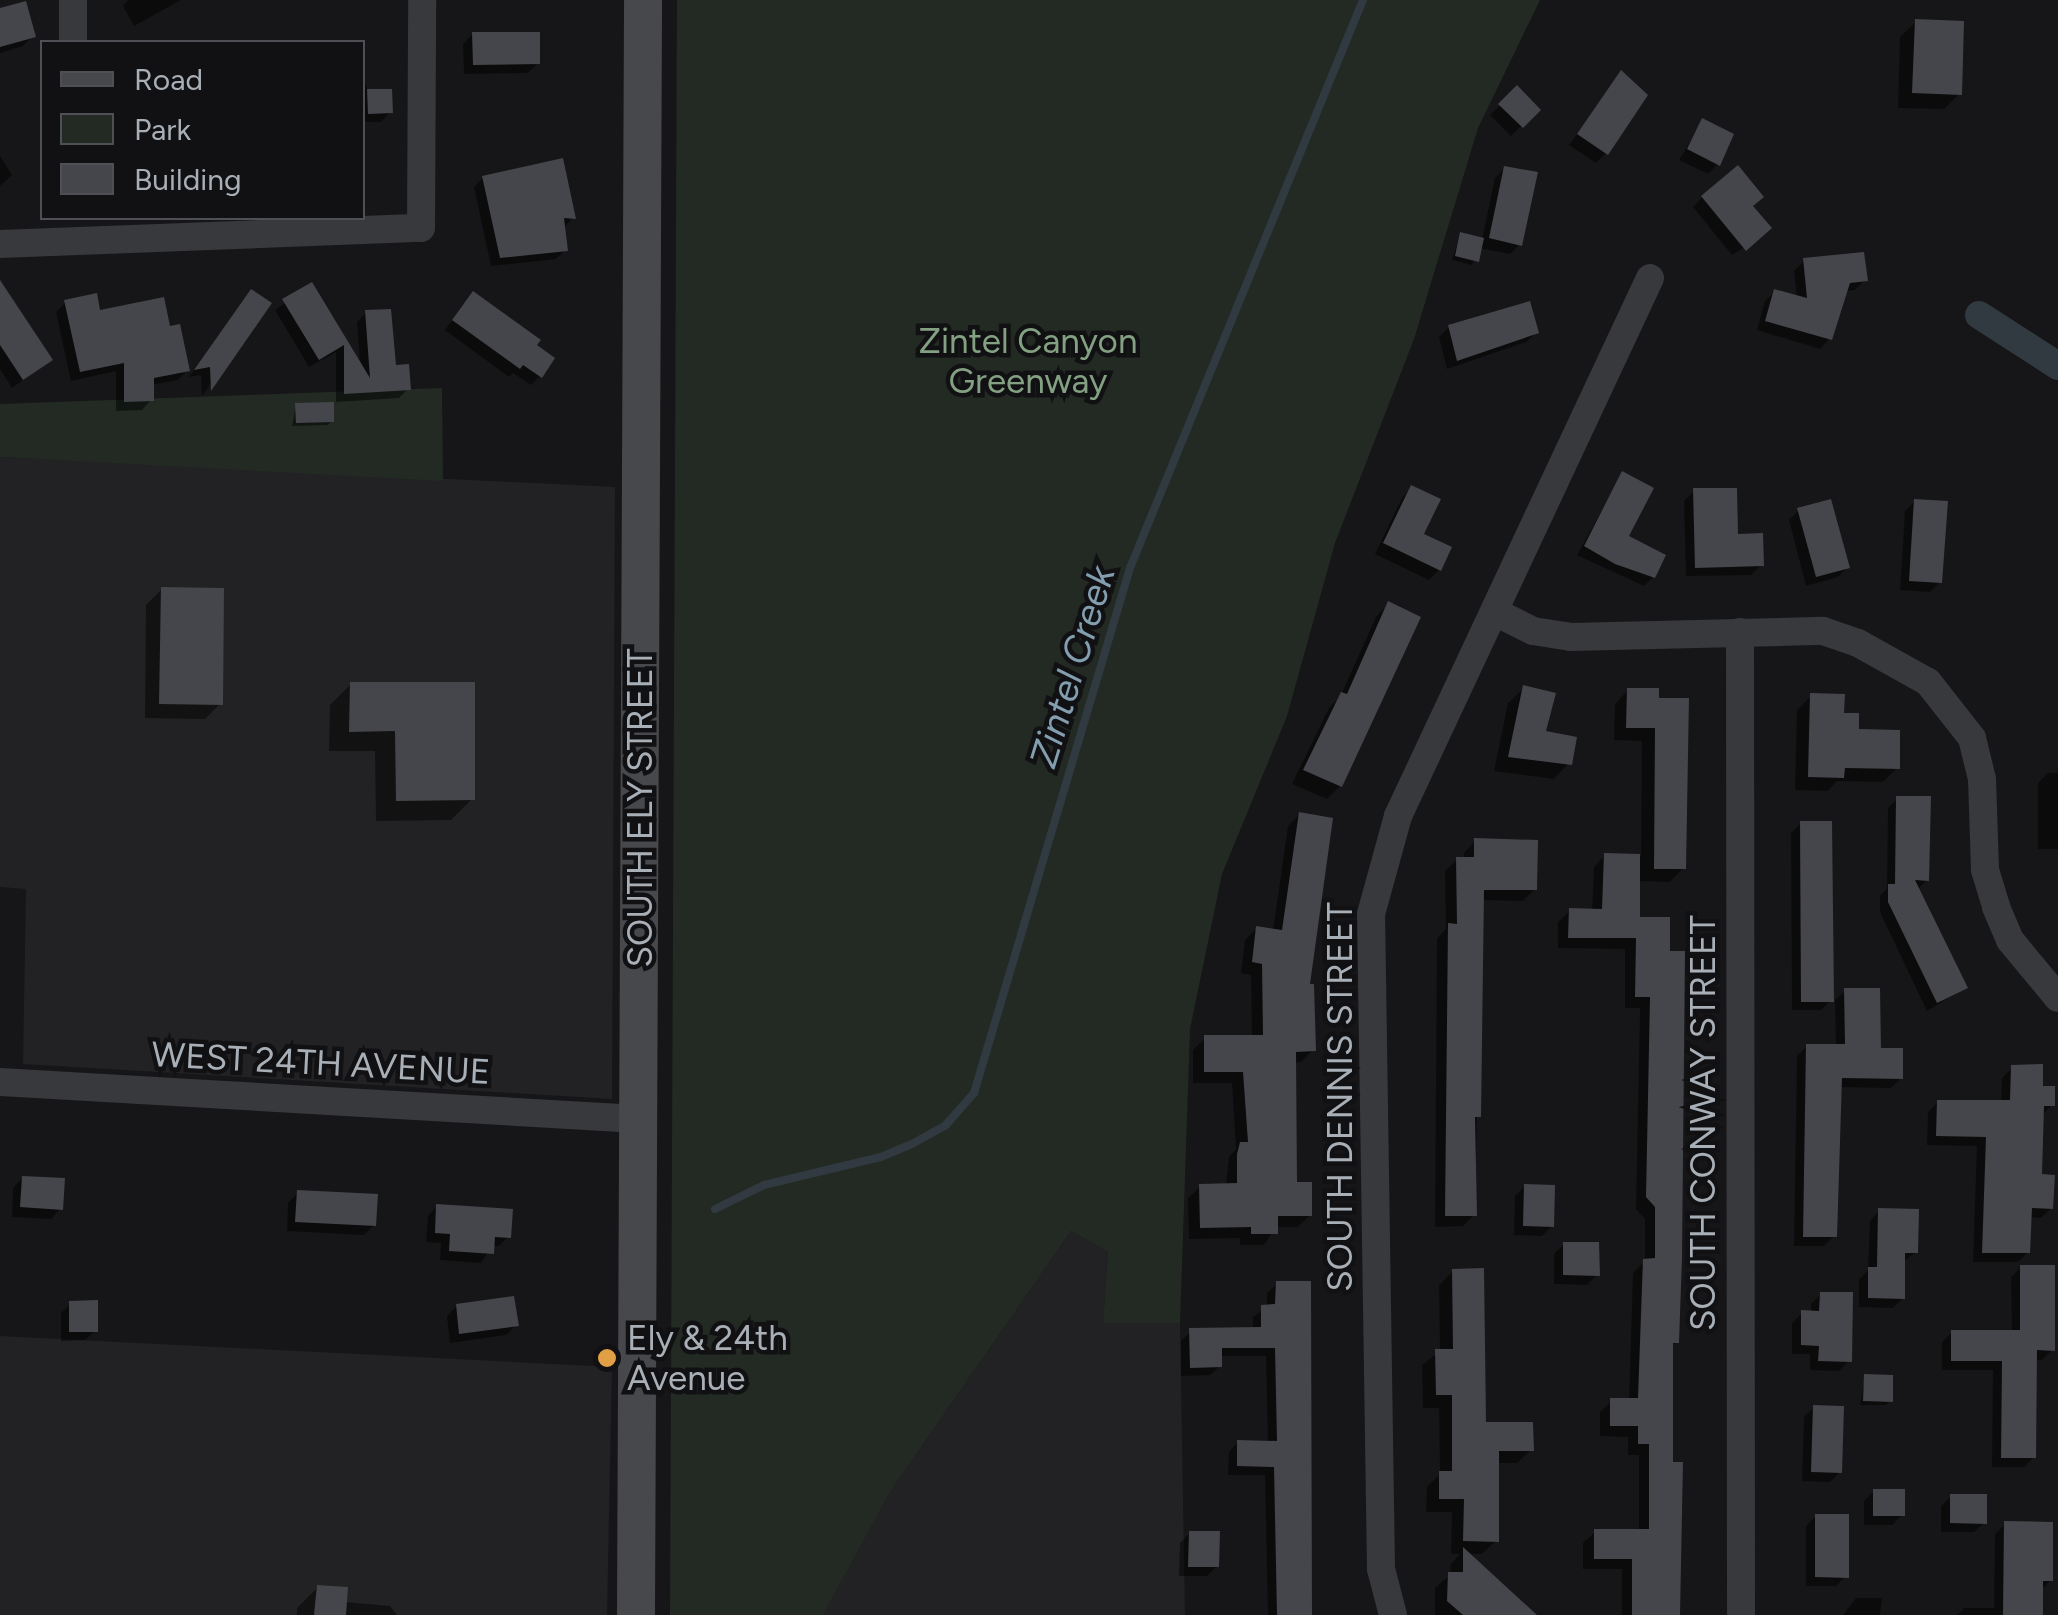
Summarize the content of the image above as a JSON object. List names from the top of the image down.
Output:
{
  "streets": {
    "street": [
      "SOUTH ELY STREET",
      "WEST 24TH AVENUE",
      "SOUTH DENNIS STREET",
      "SOUTH CONWAY STREET"
    ]
  },
  "crossings": [
    ["SOUTH ELY STREET", "WEST 24TH AVENUE"]
  ],
  "water": ["Zintel Creek"],
  "parks": ["Zintel Canyon Greenway"],
  "places": ["Ely & 24th Avenue"],
  "legend": ["Road", "Park", "Building"]
}
